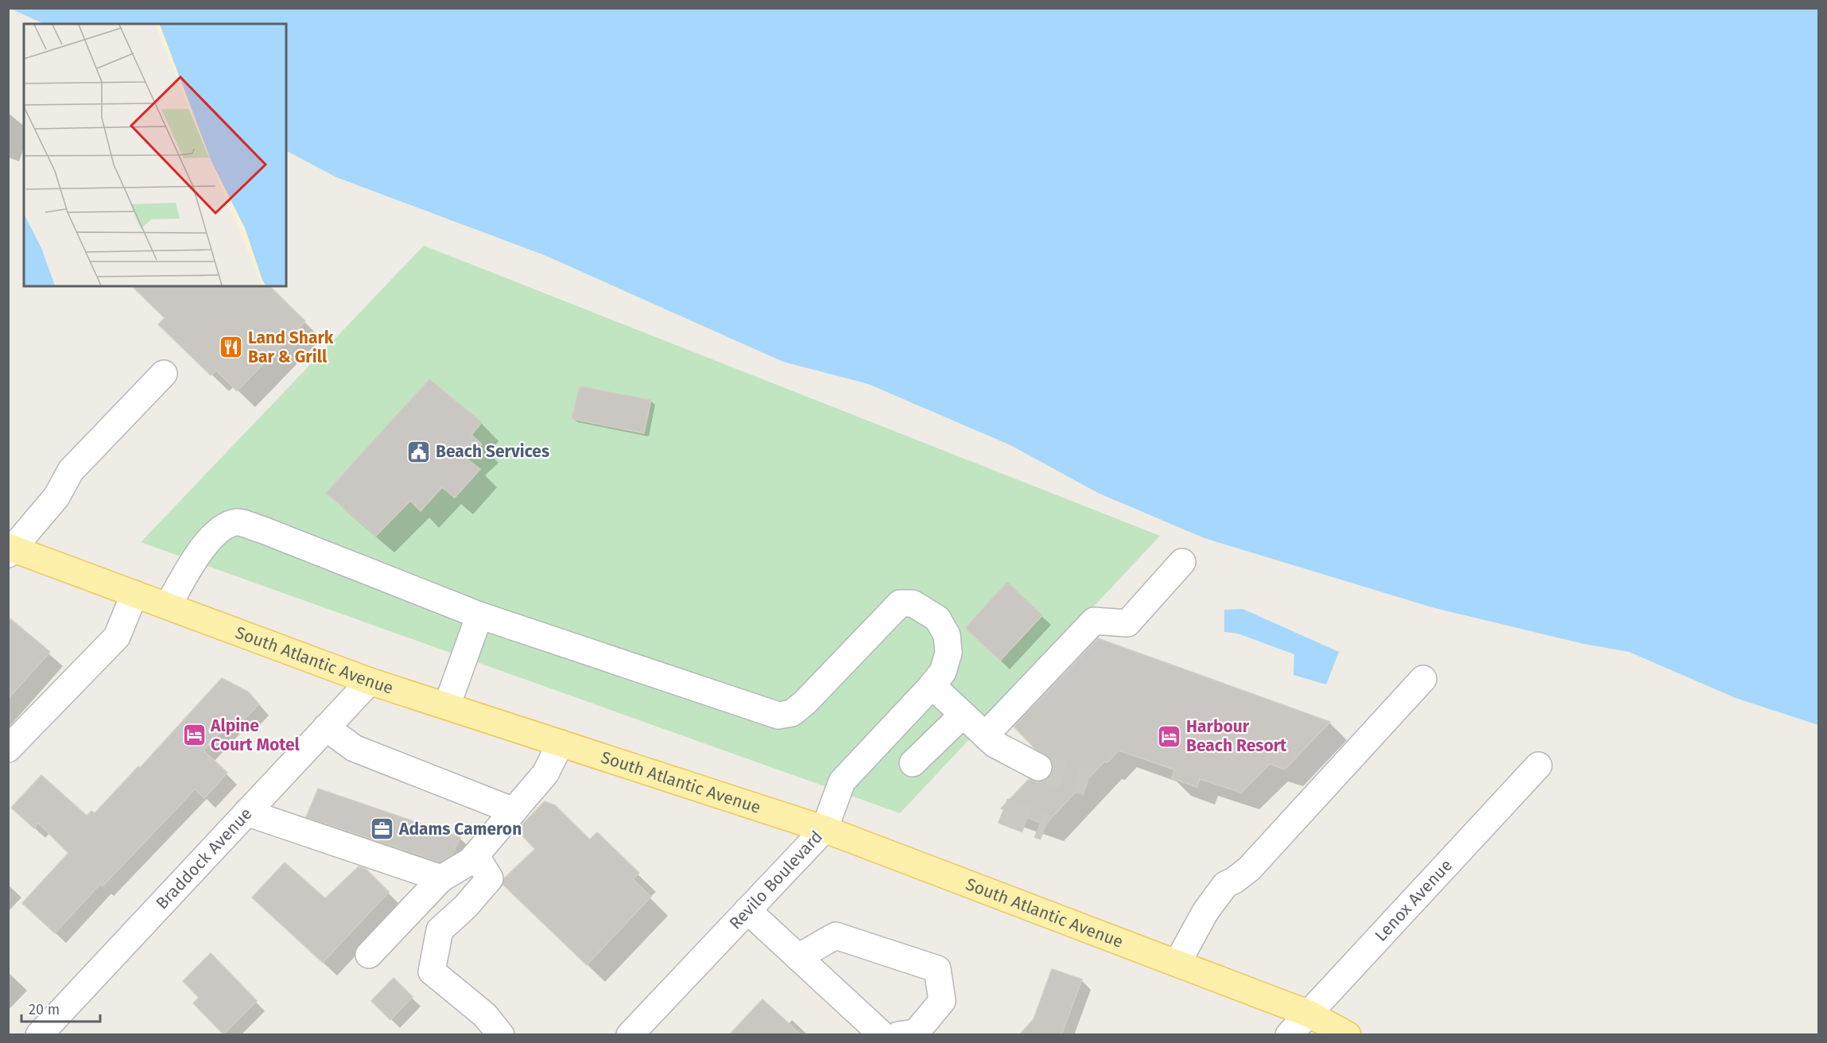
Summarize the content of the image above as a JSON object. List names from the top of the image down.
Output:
{
  "streets": {
    "main road": ["South Atlantic Avenue"],
    "street": ["Braddock Avenue", "Revilo Boulevard", "Lenox Avenue"]
  },
  "crossings": [
    ["South Atlantic Avenue", "Braddock Avenue"],
    ["South Atlantic Avenue", "Revilo Boulevard"],
    ["South Atlantic Avenue", "Lenox Avenue"]
  ],
  "places": {
    "restaurant": ["Land Shark Bar & Grill"],
    "public building": ["Beach Services"],
    "hotel": ["Alpine Court Motel", "Harbour Beach Resort"],
    "office": ["Adams Cameron"]
  },
  "scale_bar": "20 m"
}
